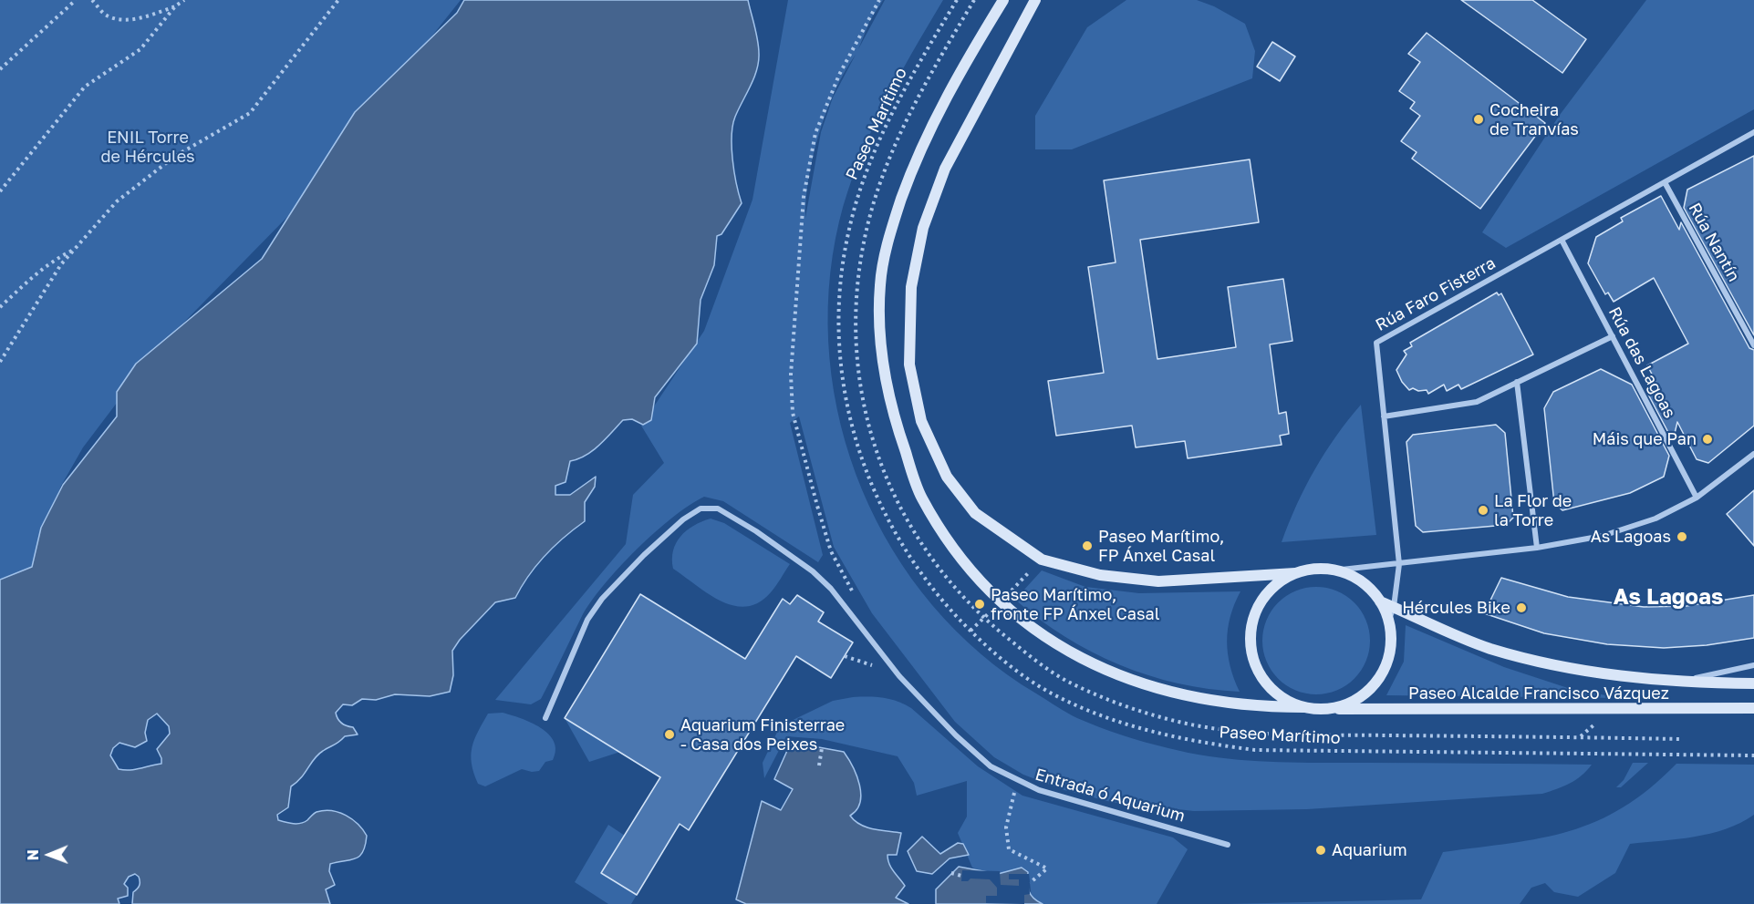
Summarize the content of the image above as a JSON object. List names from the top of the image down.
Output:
{
  "streets": {
    "main road": ["Paseo Alcalde Francisco Vázquez"],
    "street": [
      "Rúa Nantín",
      "Rúa Faro Fisterra",
      "Rúa das Lagoas",
      "Entrada ó Aquarium"
    ],
    "path": ["Paseo Marítimo"]
  },
  "crossings": [
    ["Rúa Nantín", "Rúa Faro Fisterra"],
    ["Rúa Faro Fisterra", "Rúa das Lagoas"],
    ["Rúa Faro Fisterra", "Paseo Alcalde Francisco Vázquez"]
  ],
  "districts": ["As Lagoas"],
  "parks": ["ENIL Torre de Hércules"],
  "places": [
    "Cocheira de Tranvías",
    "Máis que Pan",
    "La Flor de la Torre",
    "As Lagoas",
    "Paseo Marítimo, FP Ánxel Casal",
    "Paseo Marítimo, fronte FP Ánxel Casal",
    "Hércules Bike",
    "Aquarium Finisterrae - Casa dos Peixes",
    "Aquarium"
  ],
  "north": "left"
}
